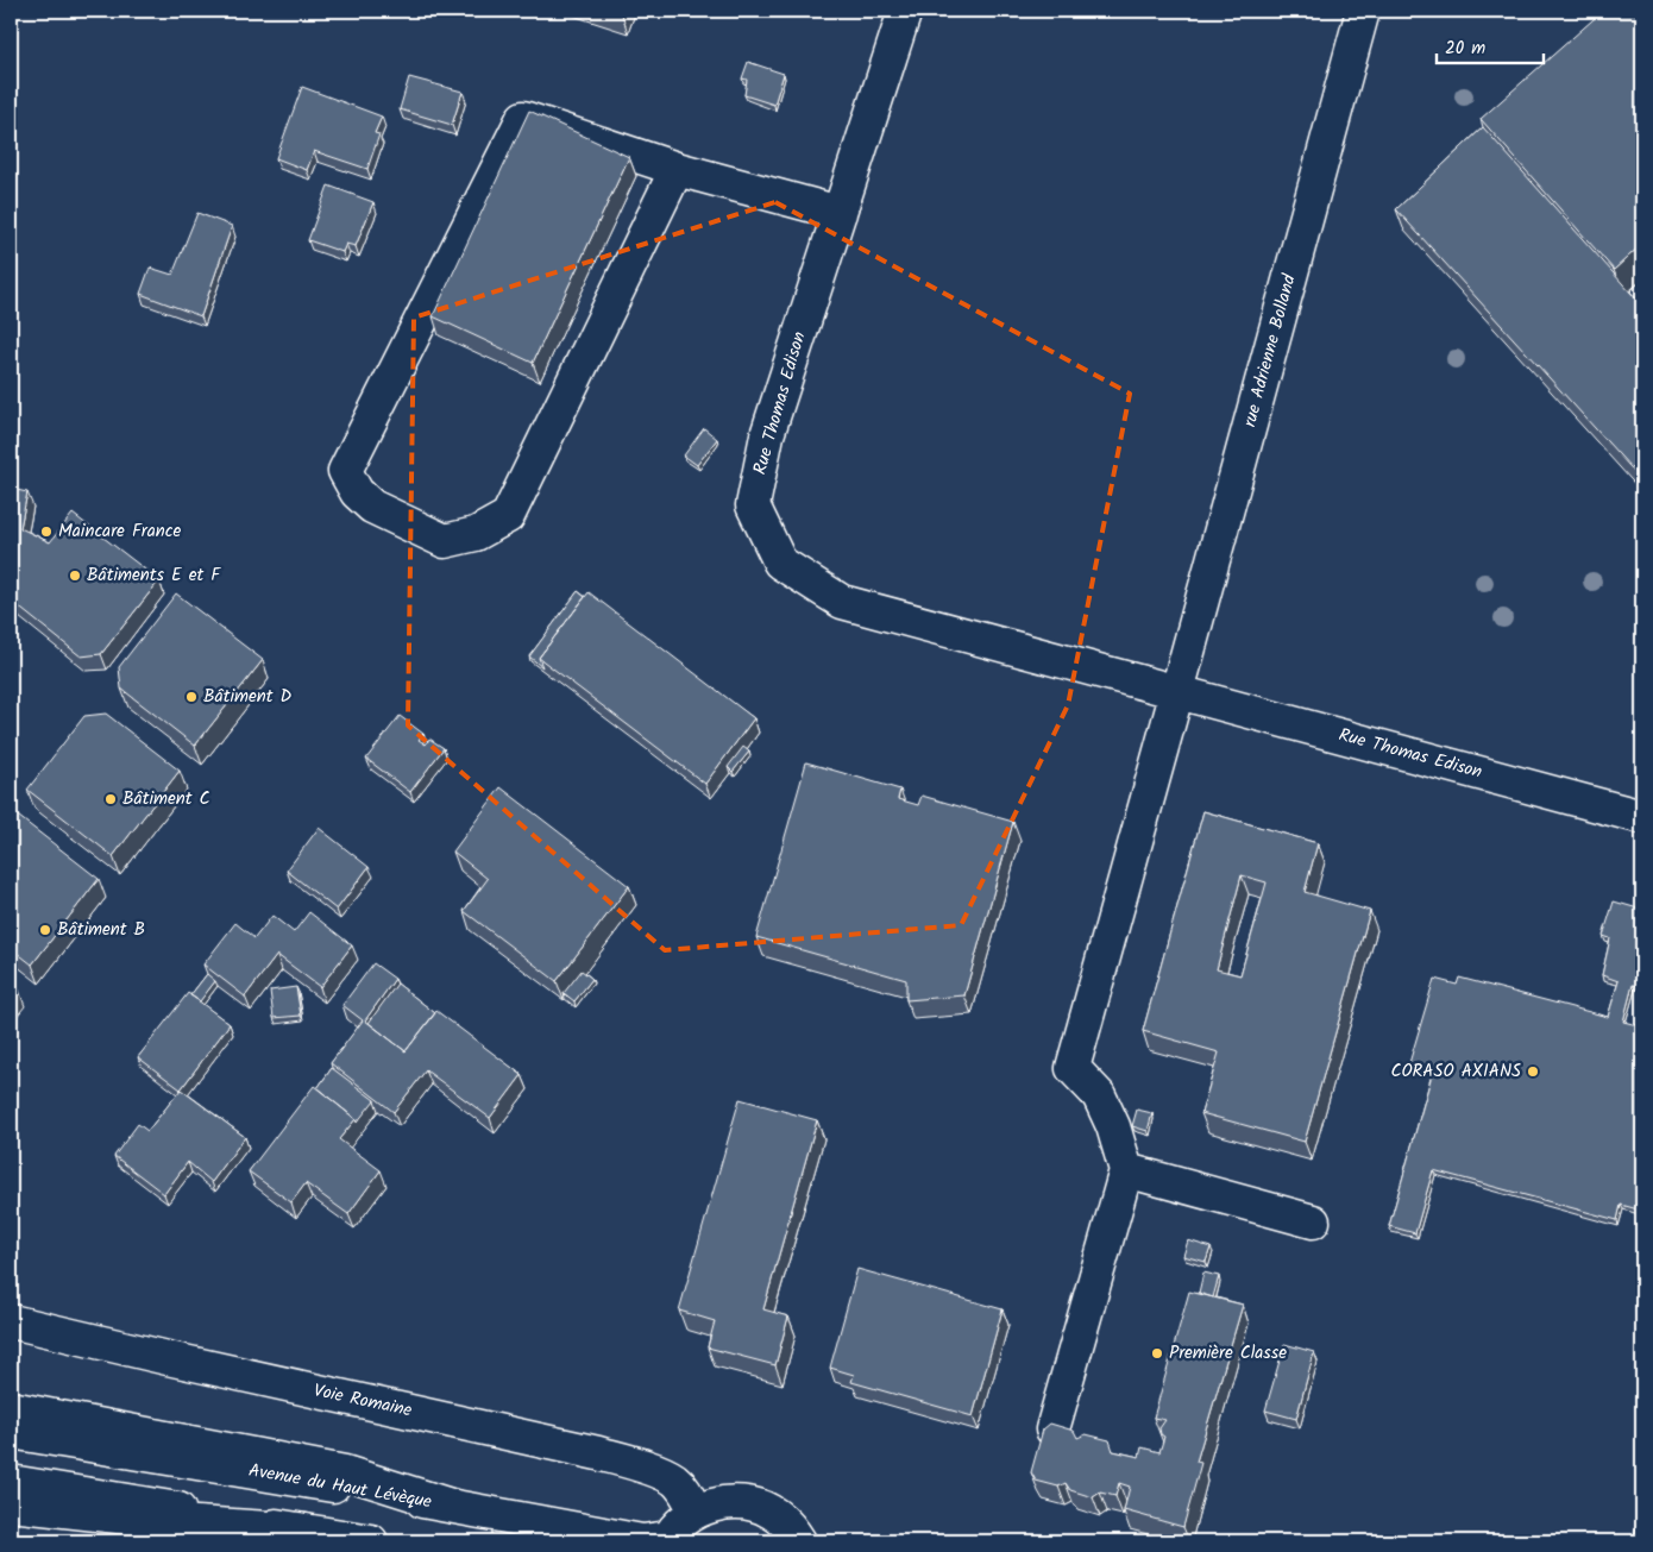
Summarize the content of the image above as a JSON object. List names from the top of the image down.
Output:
{
  "streets": {
    "main road": [
      "rue Adrienne Bolland",
      "Rue Thomas Edison",
      "Voie Romaine",
      "Avenue du Haut Lévèque"
    ]
  },
  "crossings": [
    ["rue Adrienne Bolland", "Rue Thomas Edison"]
  ],
  "places": [
    "Maincare France",
    "Bâtiments E et F",
    "Bâtiment D",
    "Bâtiment C",
    "Bâtiment B",
    "CORASO AXIANS",
    "Première Classe"
  ],
  "scale_bar": "20 m"
}
